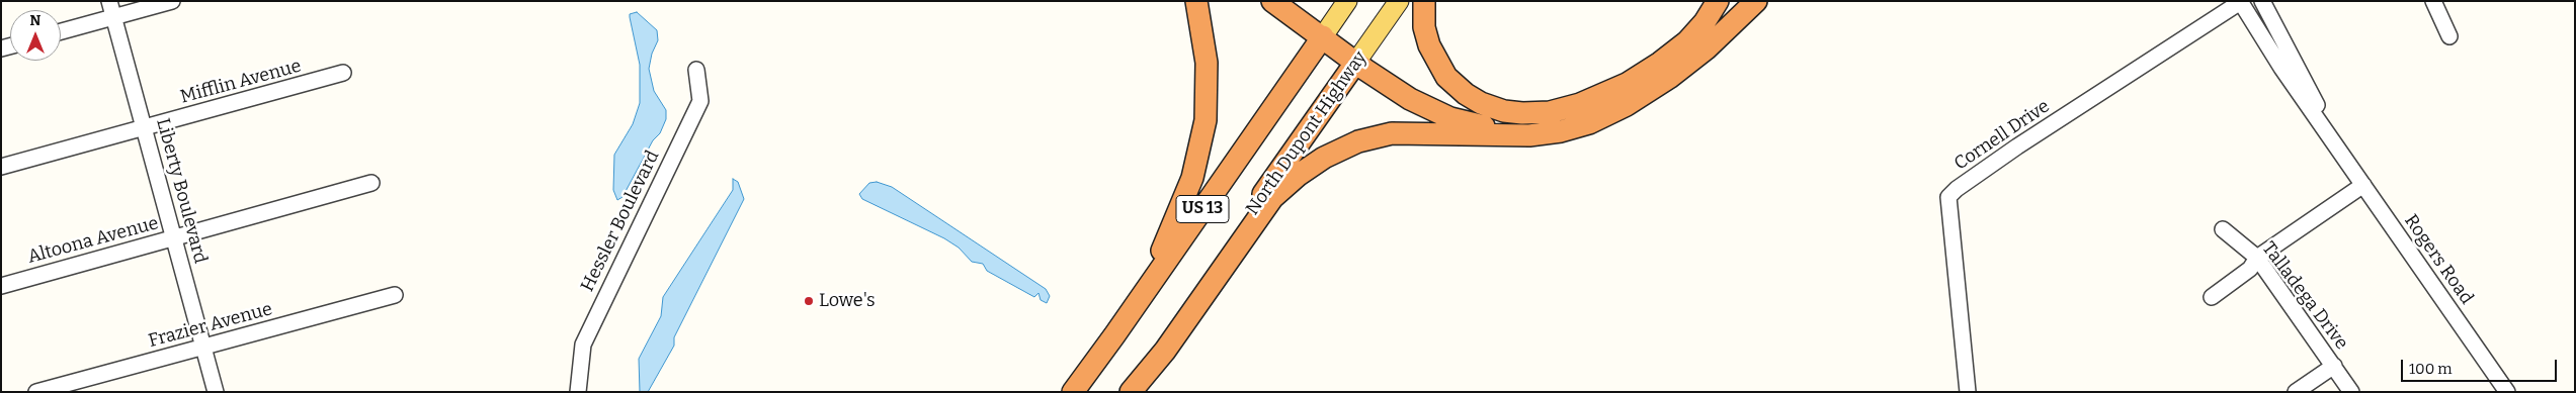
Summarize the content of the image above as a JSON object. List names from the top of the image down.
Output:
{
  "streets": {
    "highway": ["North Dupont Highway", "US 13"],
    "street": [
      "Mifflin Avenue",
      "Cornell Drive",
      "Liberty Boulevard",
      "Hessler Boulevard",
      "Altoona Avenue",
      "Rogers Road",
      "Talladega Drive",
      "Frazier Avenue"
    ]
  },
  "crossings": [
    ["Mifflin Avenue", "Liberty Boulevard"],
    ["Cornell Drive", "Rogers Road"],
    ["Liberty Boulevard", "Altoona Avenue"],
    ["Liberty Boulevard", "Frazier Avenue"]
  ],
  "places": ["Lowe's"],
  "scale_bar": "100 m",
  "north": "top"
}
